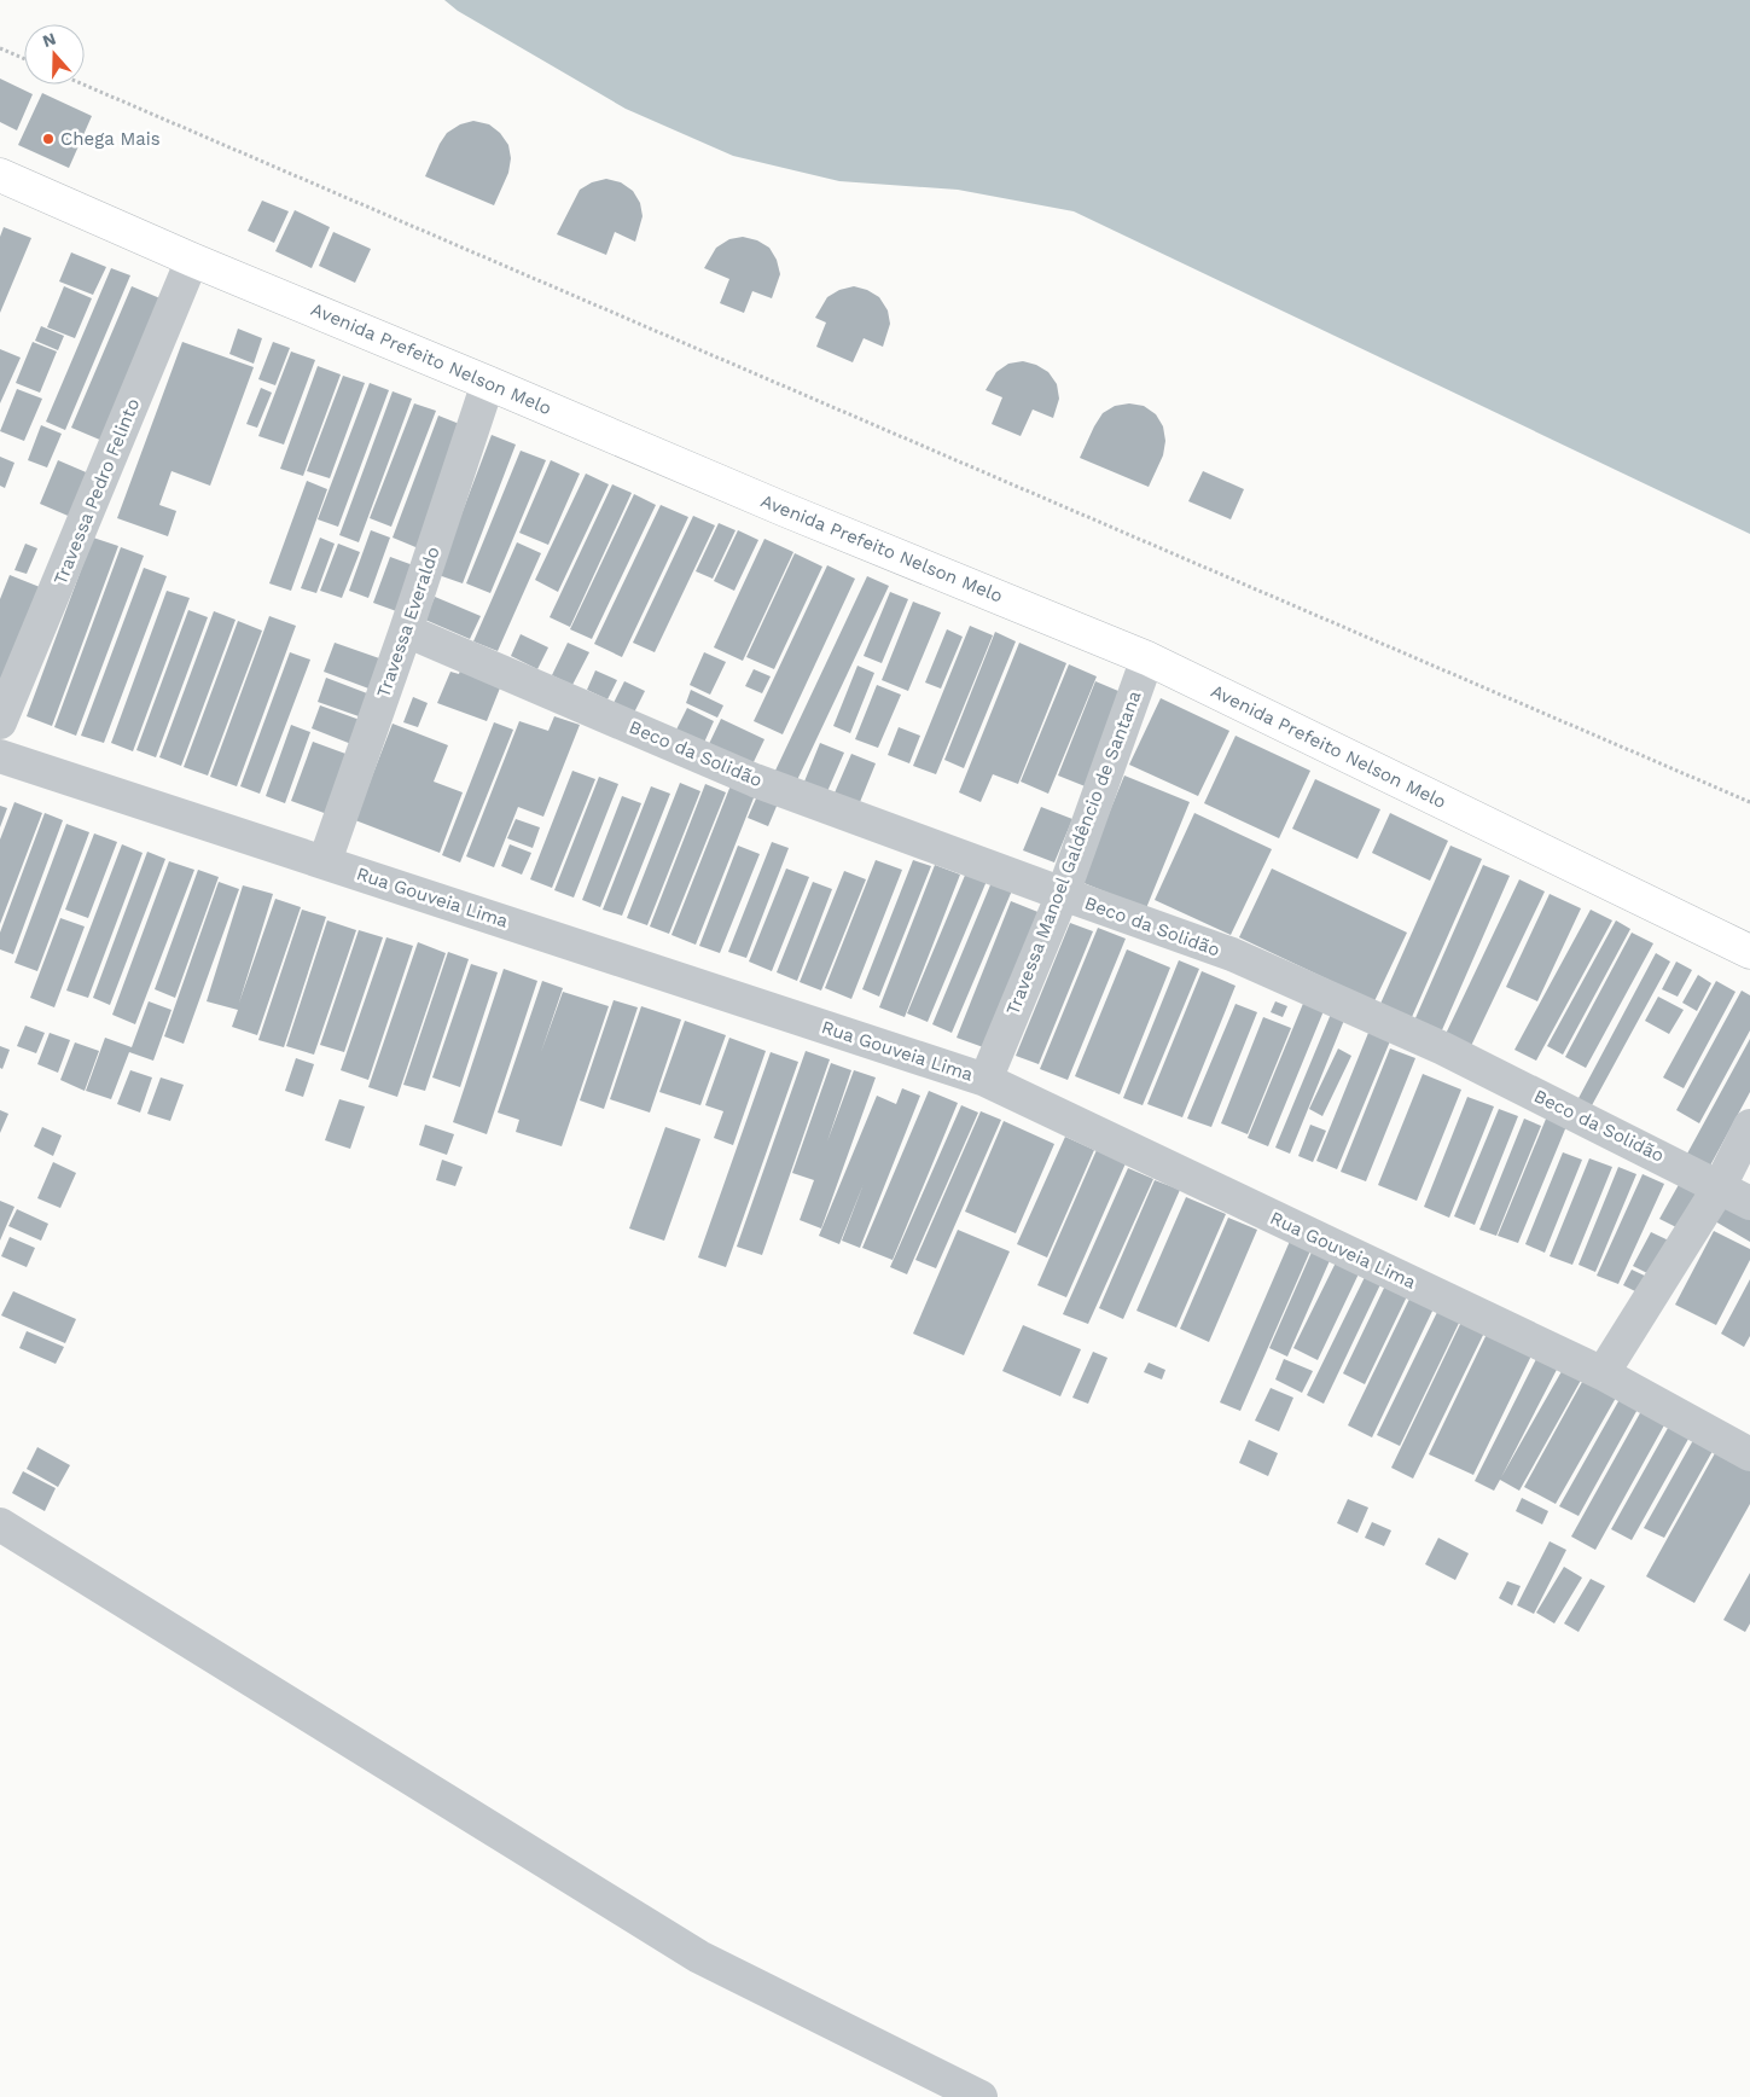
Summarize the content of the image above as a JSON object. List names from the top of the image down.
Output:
{
  "streets": {
    "main road": ["Avenida Prefeito Nelson Melo"],
    "street": [
      "Travessa Pedro Felinto",
      "Travessa Everaldo",
      "Beco da Solidão",
      "Travessa Manoel Galdêncio de Santana",
      "Rua Gouveia Lima"
    ]
  },
  "crossings": [
    ["Avenida Prefeito Nelson Melo", "Travessa Pedro Felinto"],
    ["Avenida Prefeito Nelson Melo", "Travessa Everaldo"],
    ["Avenida Prefeito Nelson Melo", "Travessa Manoel Galdêncio de Santana"],
    ["Travessa Everaldo", "Beco da Solidão"],
    ["Travessa Everaldo", "Rua Gouveia Lima"],
    ["Beco da Solidão", "Travessa Manoel Galdêncio de Santana"],
    ["Travessa Manoel Galdêncio de Santana", "Rua Gouveia Lima"]
  ],
  "places": ["Chega Mais"],
  "north": "top"
}
